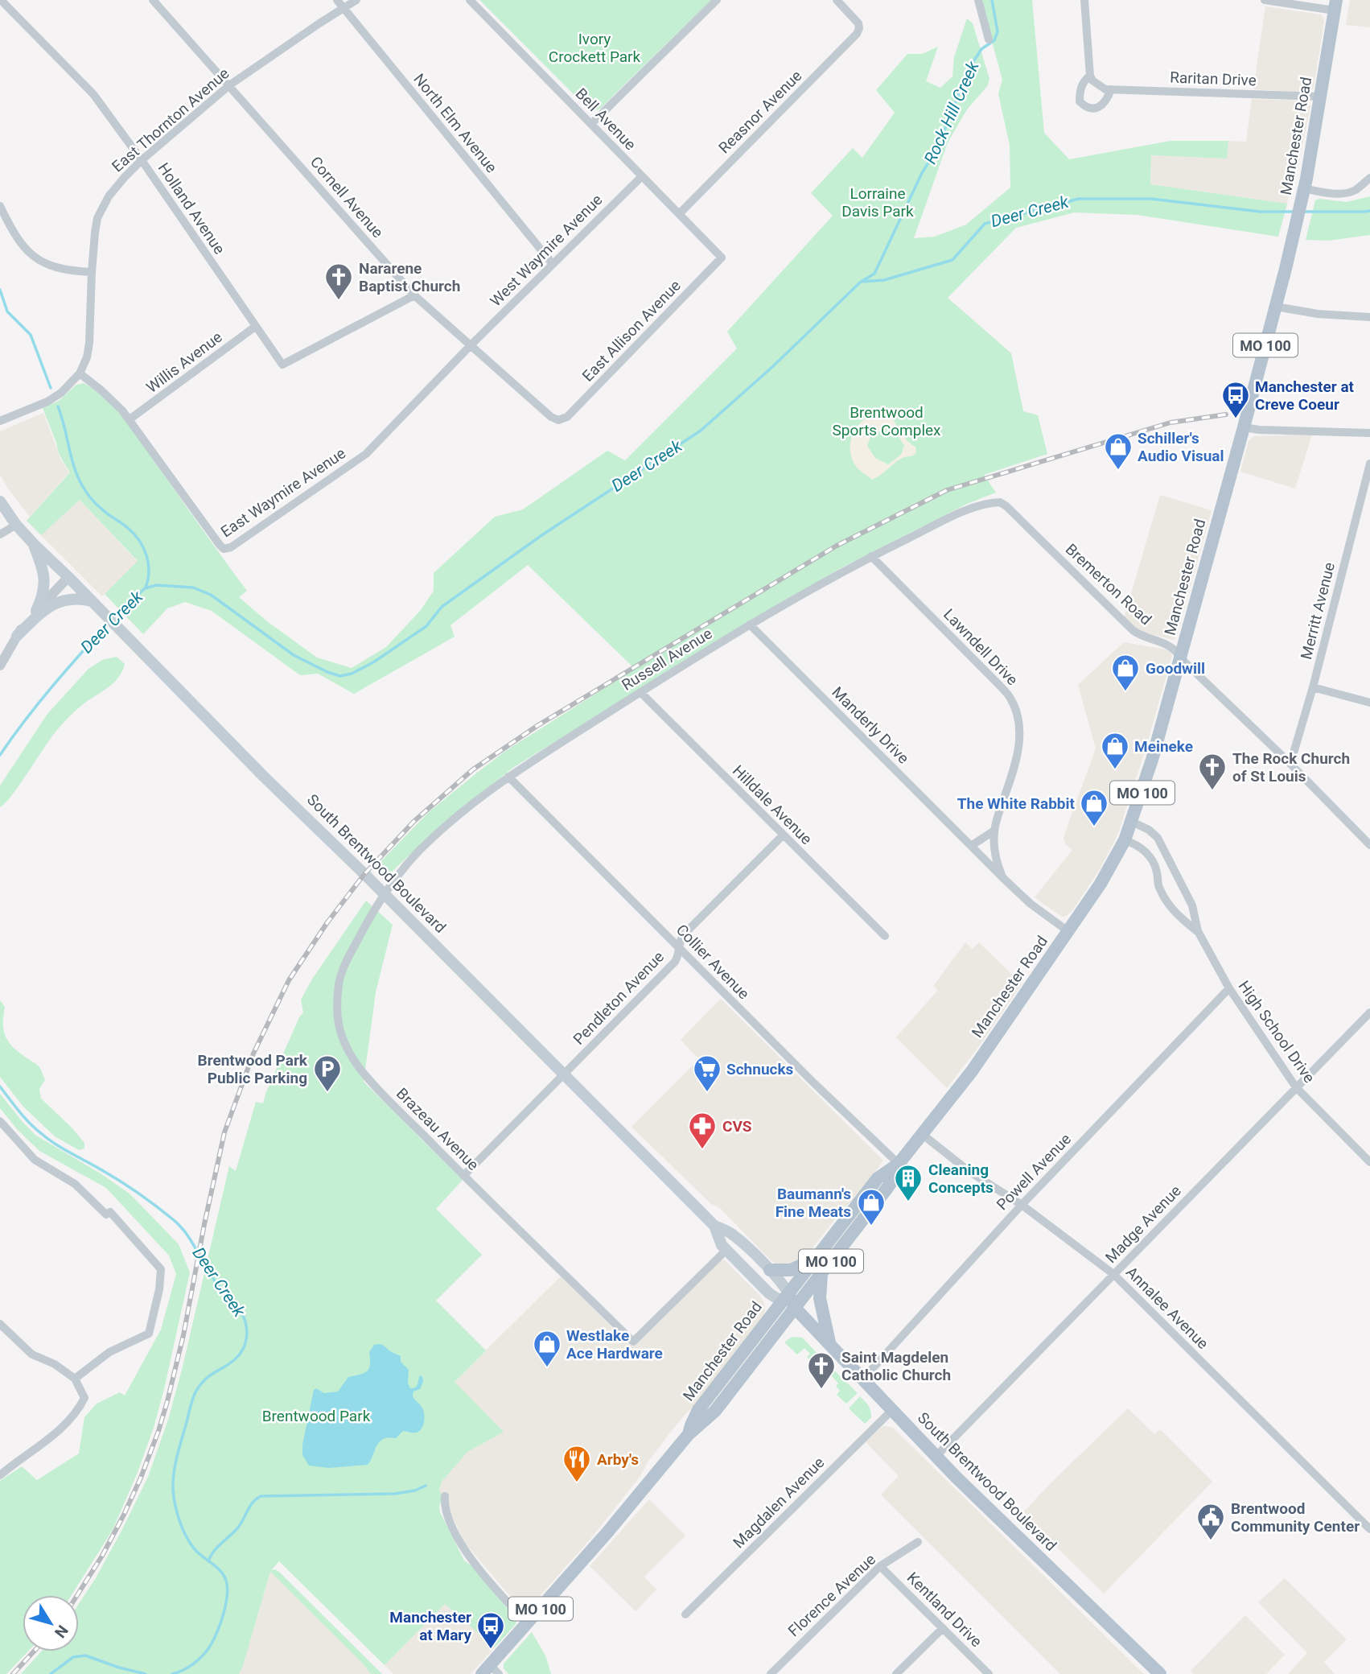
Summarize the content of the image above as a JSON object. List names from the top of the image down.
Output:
{
  "streets": {
    "main road": ["Manchester Road", "MO 100", "South Brentwood Boulevard"],
    "street": [
      "Raritan Drive",
      "Reasnor Avenue",
      "Bell Avenue",
      "East Thornton Avenue",
      "North Elm Avenue",
      "Cornell Avenue",
      "Holland Avenue",
      "West Waymire Avenue",
      "East Allison Avenue",
      "Willis Avenue",
      "East Waymire Avenue",
      "Bremerton Road",
      "Merritt Avenue",
      "Lawndell Drive",
      "Russell Avenue",
      "Manderly Drive",
      "Hilldale Avenue",
      "Collier Avenue",
      "Pendleton Avenue",
      "High School Drive",
      "Brazeau Avenue",
      "Powell Avenue",
      "Madge Avenue",
      "Annalee Avenue",
      "Magdalen Avenue",
      "Florence Avenue",
      "Kentland Drive"
    ]
  },
  "crossings": [
    ["Raritan Drive", "Manchester Road"],
    ["Reasnor Avenue", "Bell Avenue"],
    ["Bell Avenue", "West Waymire Avenue"],
    ["Bell Avenue", "East Allison Avenue"],
    ["East Thornton Avenue", "North Elm Avenue"],
    ["East Thornton Avenue", "Cornell Avenue"],
    ["East Thornton Avenue", "Holland Avenue"],
    ["East Thornton Avenue", "East Waymire Avenue"],
    ["North Elm Avenue", "West Waymire Avenue"],
    ["Manchester Road", "Bremerton Road"],
    ["Manchester Road", "Manderly Drive"],
    ["Manchester Road", "South Brentwood Boulevard"],
    ["Manchester Road", "Collier Avenue"],
    ["Manchester Road", "High School Drive"],
    ["Manchester Road", "Annalee Avenue"],
    ["Cornell Avenue", "Holland Avenue"],
    ["Cornell Avenue", "West Waymire Avenue"],
    ["Cornell Avenue", "East Allison Avenue"],
    ["Cornell Avenue", "East Waymire Avenue"],
    ["Holland Avenue", "Willis Avenue"],
    ["West Waymire Avenue", "East Waymire Avenue"],
    ["Willis Avenue", "East Waymire Avenue"],
    ["Bremerton Road", "Merritt Avenue"],
    ["Bremerton Road", "Russell Avenue"],
    ["Lawndell Drive", "Russell Avenue"],
    ["Lawndell Drive", "Manderly Drive"],
    ["Russell Avenue", "Manderly Drive"],
    ["Russell Avenue", "Hilldale Avenue"],
    ["Russell Avenue", "South Brentwood Boulevard"],
    ["Russell Avenue", "Collier Avenue"],
    ["Russell Avenue", "Brazeau Avenue"],
    ["Hilldale Avenue", "Pendleton Avenue"],
    ["South Brentwood Boulevard", "Pendleton Avenue"],
    ["South Brentwood Boulevard", "Brazeau Avenue"],
    ["South Brentwood Boulevard", "Powell Avenue"],
    ["South Brentwood Boulevard", "Madge Avenue"],
    ["South Brentwood Boulevard", "Magdalen Avenue"],
    ["Collier Avenue", "Pendleton Avenue"],
    ["Pendleton Avenue", "Brazeau Avenue"],
    ["High School Drive", "Powell Avenue"],
    ["High School Drive", "Madge Avenue"],
    ["Powell Avenue", "Annalee Avenue"],
    ["Madge Avenue", "Annalee Avenue"],
    ["Florence Avenue", "Kentland Drive"]
  ],
  "water": ["Rock Hill Creek", "Deer Creek"],
  "parks": [
    "Ivory Crockett Park",
    "Lorraine Davis Park",
    "Brentwood Sports Complex",
    "Brentwood Park"
  ],
  "places": {
    "church": ["Nararene Baptist Church", "The Rock Church of St Louis", "Saint Magdelen Catholic Church"],
    "bus stop": ["Manchester at Creve Coeur", "Manchester at Mary"],
    "shop": [
      "Schiller's Audio Visual",
      "Goodwill",
      "Meineke",
      "The White Rabbit",
      "Baumann's Fine Meats",
      "Westlake Ace Hardware"
    ],
    "parking": ["Brentwood Park Public Parking"],
    "supermarket": ["Schnucks"],
    "pharmacy": ["CVS"],
    "building": ["Cleaning Concepts"],
    "restaurant": ["Arby's"],
    "public building": ["Brentwood Community Center"]
  },
  "north": "bottom right"
}
